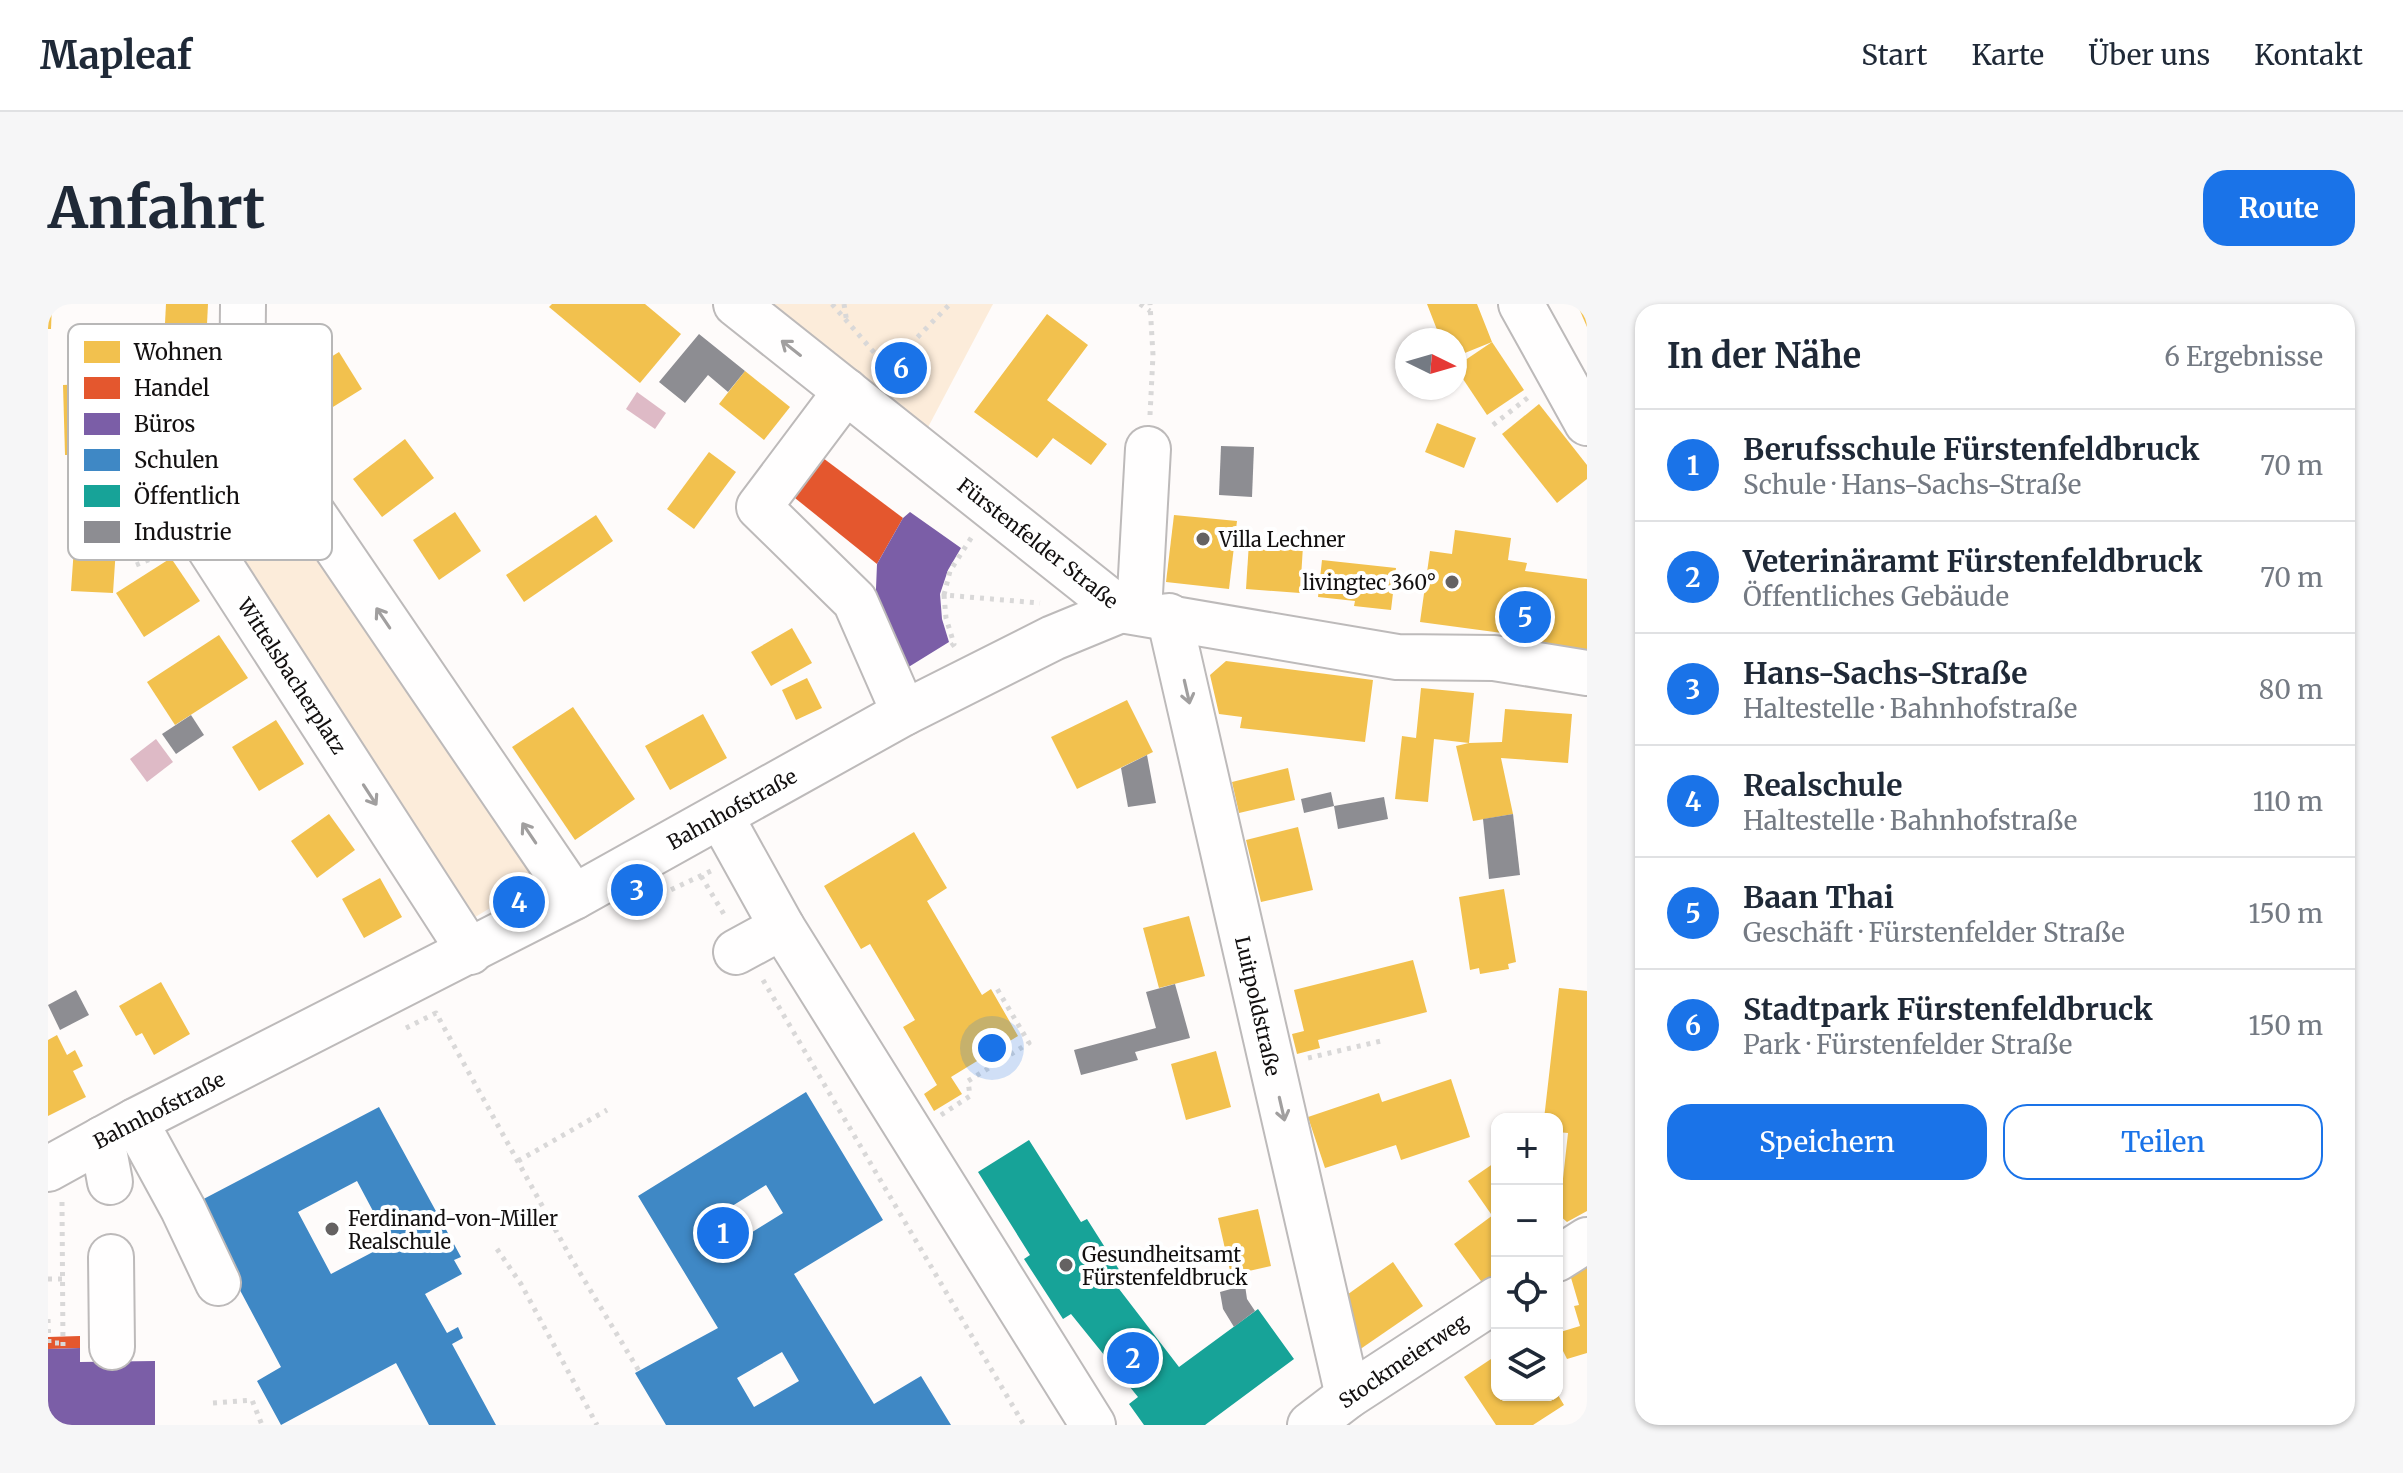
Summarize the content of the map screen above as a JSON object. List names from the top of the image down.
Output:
{
  "streets": {
    "street": [
      "Fürstenfelder Straße",
      "Wittelsbacherplatz",
      "Bahnhofstraße",
      "Luitpoldstraße",
      "Stockmeierweg"
    ]
  },
  "crossings": [
    ["Fürstenfelder Straße", "Bahnhofstraße"],
    ["Fürstenfelder Straße", "Luitpoldstraße"],
    ["Wittelsbacherplatz", "Bahnhofstraße"],
    ["Bahnhofstraße", "Luitpoldstraße"],
    ["Luitpoldstraße", "Stockmeierweg"]
  ],
  "places": [
    "Villa Lechner",
    "livingtec 360°",
    "Ferdinand-von-Miller Realschule",
    "Gesundheitsamt Fürstenfeldbruck"
  ],
  "legend": [
    "Wohnen",
    "Handel",
    "Büros",
    "Schulen",
    "Öffentlich",
    "Industrie"
  ],
  "north": "right",
  "page": {
    "header": "Mapleaf",
    "nav": [
      "Start",
      "Karte",
      "Über uns",
      "Kontakt"
    ],
    "buttons": [
      "Route",
      ["Speichern", "Teilen"]
    ],
    "title": "Anfahrt",
    "heading": ["In der Nähe", "6 Ergebnisse"],
    "pins": [
      "6",
      "5",
      "3",
      "4",
      "1",
      "2"
    ],
    "list": [
      {
        "mark": "1",
        "name": "Berufsschule Fürstenfeldbruck",
        "note": "Schule · Hans-Sachs-Straße",
        "value": "70 m"
      },
      {
        "mark": "2",
        "name": "Veterinäramt Fürstenfeldbruck",
        "note": "Öffentliches Gebäude",
        "value": "70 m"
      },
      {
        "mark": "3",
        "name": "Hans-Sachs-Straße",
        "note": "Haltestelle · Bahnhofstraße",
        "value": "80 m"
      },
      {
        "mark": "4",
        "name": "Realschule",
        "note": "Haltestelle · Bahnhofstraße",
        "value": "110 m"
      },
      {
        "mark": "5",
        "name": "Baan Thai",
        "note": "Geschäft · Fürstenfelder Straße",
        "value": "150 m"
      },
      {
        "mark": "6",
        "name": "Stadtpark Fürstenfeldbruck",
        "note": "Park · Fürstenfelder Straße",
        "value": "150 m"
      }
    ],
    "map_buttons": ["+", "−"]
  }
}
